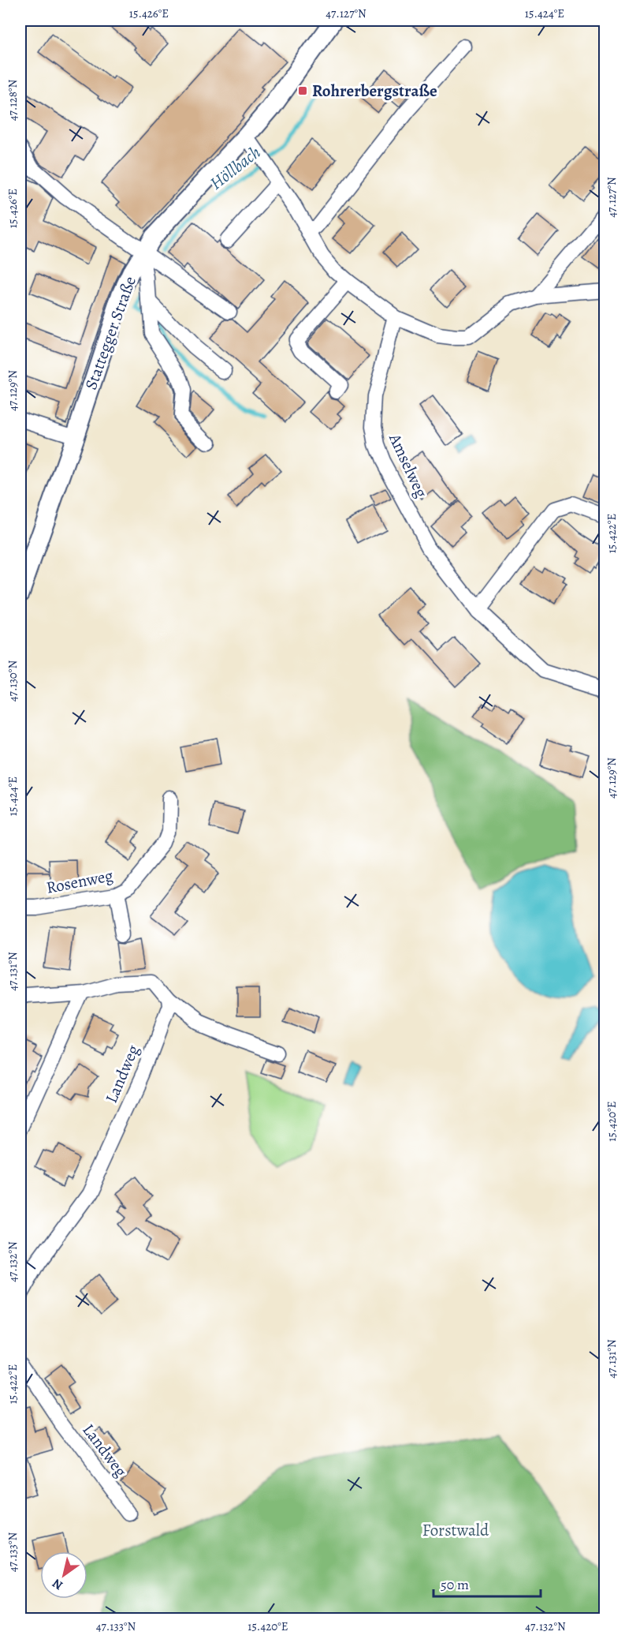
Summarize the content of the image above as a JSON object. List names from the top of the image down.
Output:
{
  "streets": {
    "main road": ["Stattegger Straße"],
    "street": ["Amselweg", "Rosenweg", "Landweg"]
  },
  "water": ["Höllbach"],
  "parks": ["Forstwald"],
  "places": {
    "transit": ["Rohrerbergstraße"]
  },
  "scale_bar": "50 m",
  "north": "bottom left",
  "coordinates": [
    "15.426°E",
    "47.127°N",
    "15.424°E",
    "47.128°N",
    "47.129°N",
    "15.422°E",
    "47.130°N",
    "47.131°N",
    "15.420°E",
    "47.132°N",
    "47.133°N"
  ]
}
